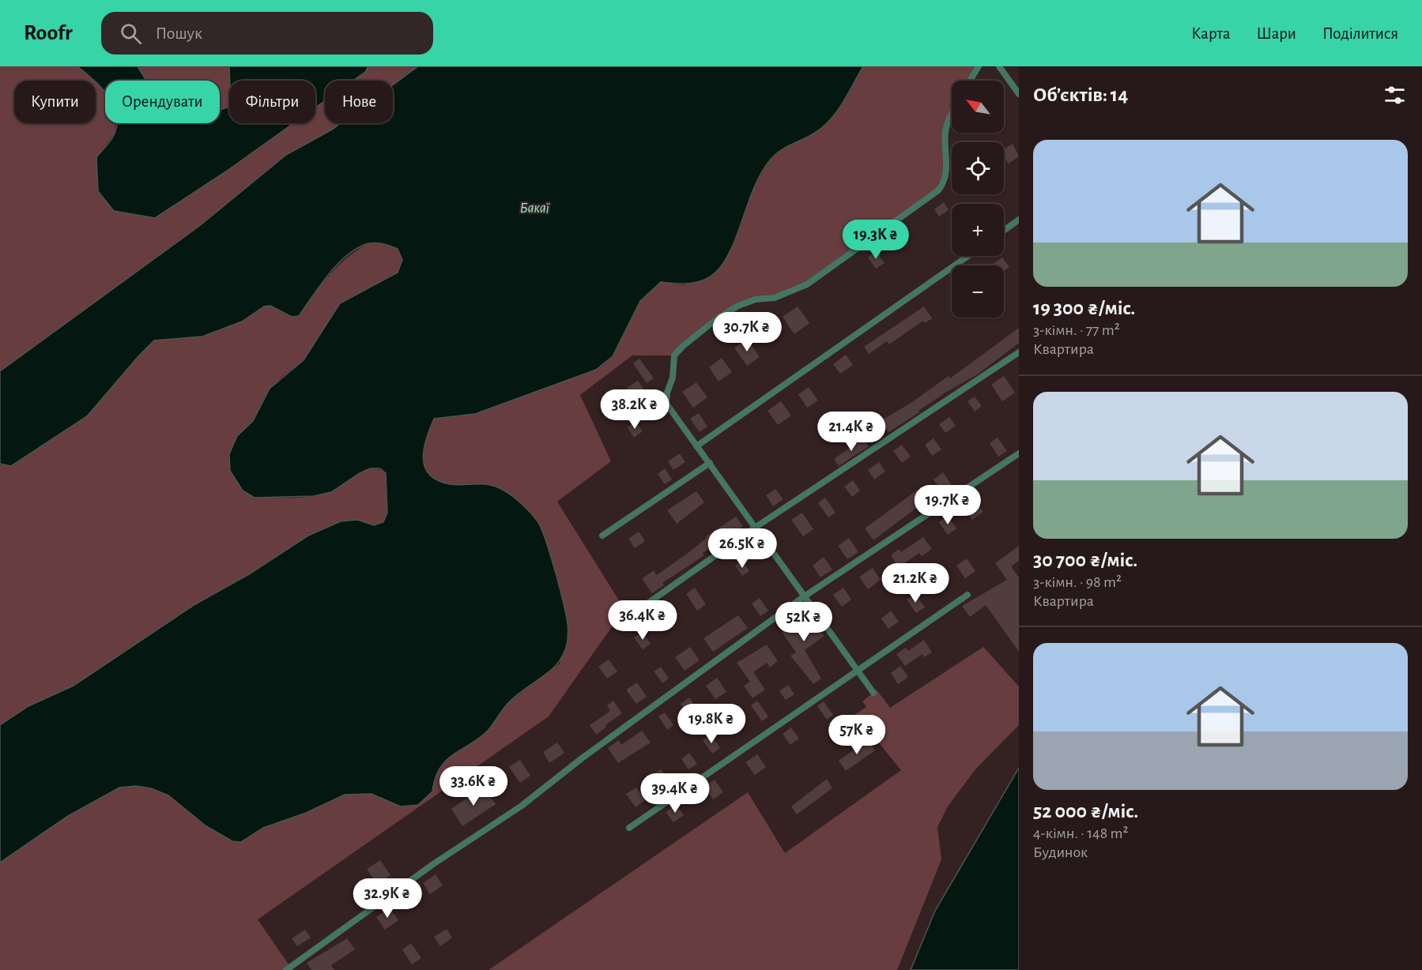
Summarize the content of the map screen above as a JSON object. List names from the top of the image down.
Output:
{
  "water": ["Бакаї"],
  "north": "top left",
  "page": {
    "header": "Roofr",
    "search": "Пошук",
    "nav": ["Карта", "Шари", "Поділитися"],
    "heading": "Об’єктів: 14",
    "map_buttons": ["+", "−"],
    "chip": [
      "Купити",
      "Орендувати",
      "Фільтри",
      "Нове"
    ],
    "list": [
      {
        "name": "19 300 ₴/міс.",
        "note": "3-кімн. · 77 m² · Квартира"
      },
      {
        "name": "30 700 ₴/міс.",
        "note": "3-кімн. · 98 m² · Квартира"
      },
      {
        "name": "52 000 ₴/міс.",
        "note": "4-кімн. · 148 m² · Будинок"
      }
    ],
    "price": [
      "19.3K ₴",
      "30.7K ₴",
      "38.2K ₴",
      "21.4K ₴",
      "19.7K ₴",
      "26.5K ₴",
      "21.2K ₴",
      "36.4K ₴",
      "52K ₴",
      "19.8K ₴",
      "57K ₴",
      "33.6K ₴",
      "39.4K ₴",
      "32.9K ₴"
    ]
  }
}
